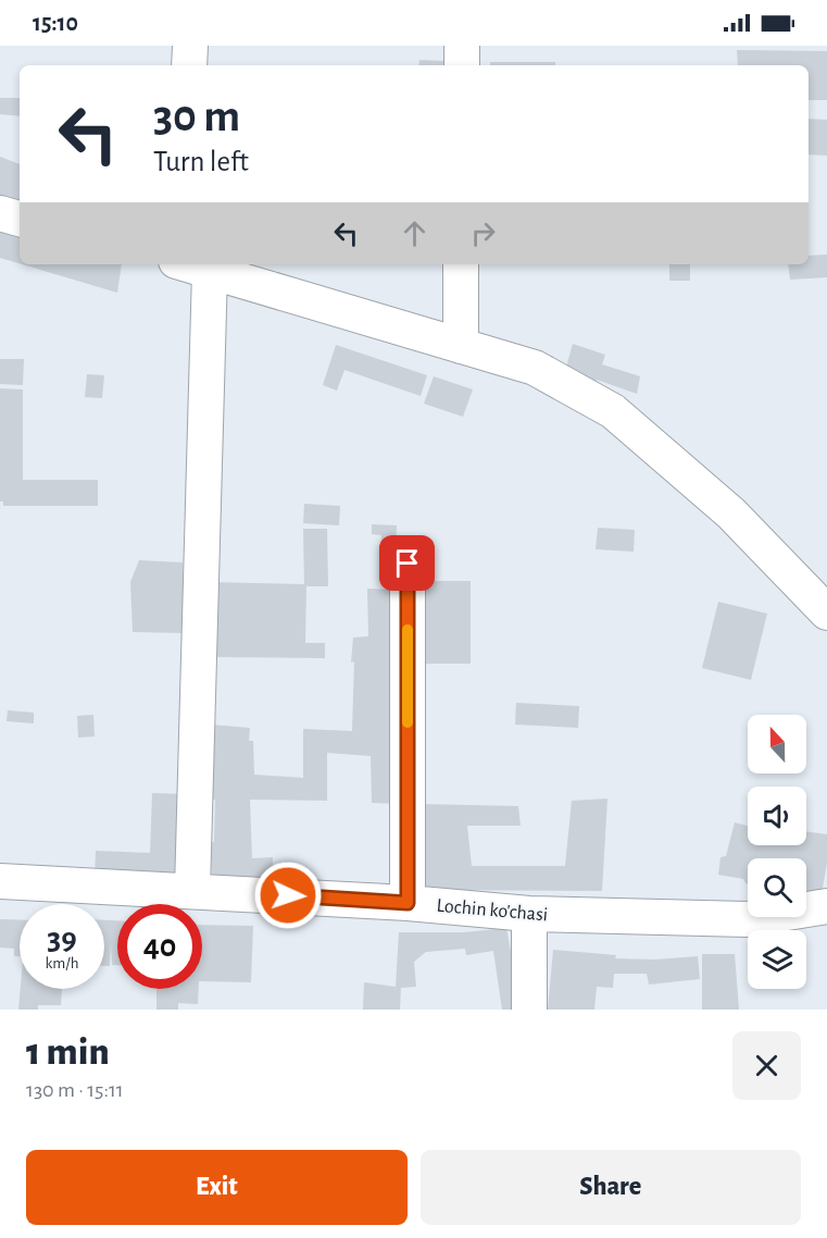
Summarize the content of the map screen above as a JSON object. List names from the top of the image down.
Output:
{
  "streets": {
    "street": ["Lochin ko'chasi"]
  },
  "north": "top",
  "page": {
    "status": "15:10",
    "turn": ["30 m", "Turn left"],
    "speed": "39 km/h",
    "limit": "40",
    "heading": ["1 min", "130 m · 15:11"],
    "buttons": ["Exit", "Share"]
  }
}
